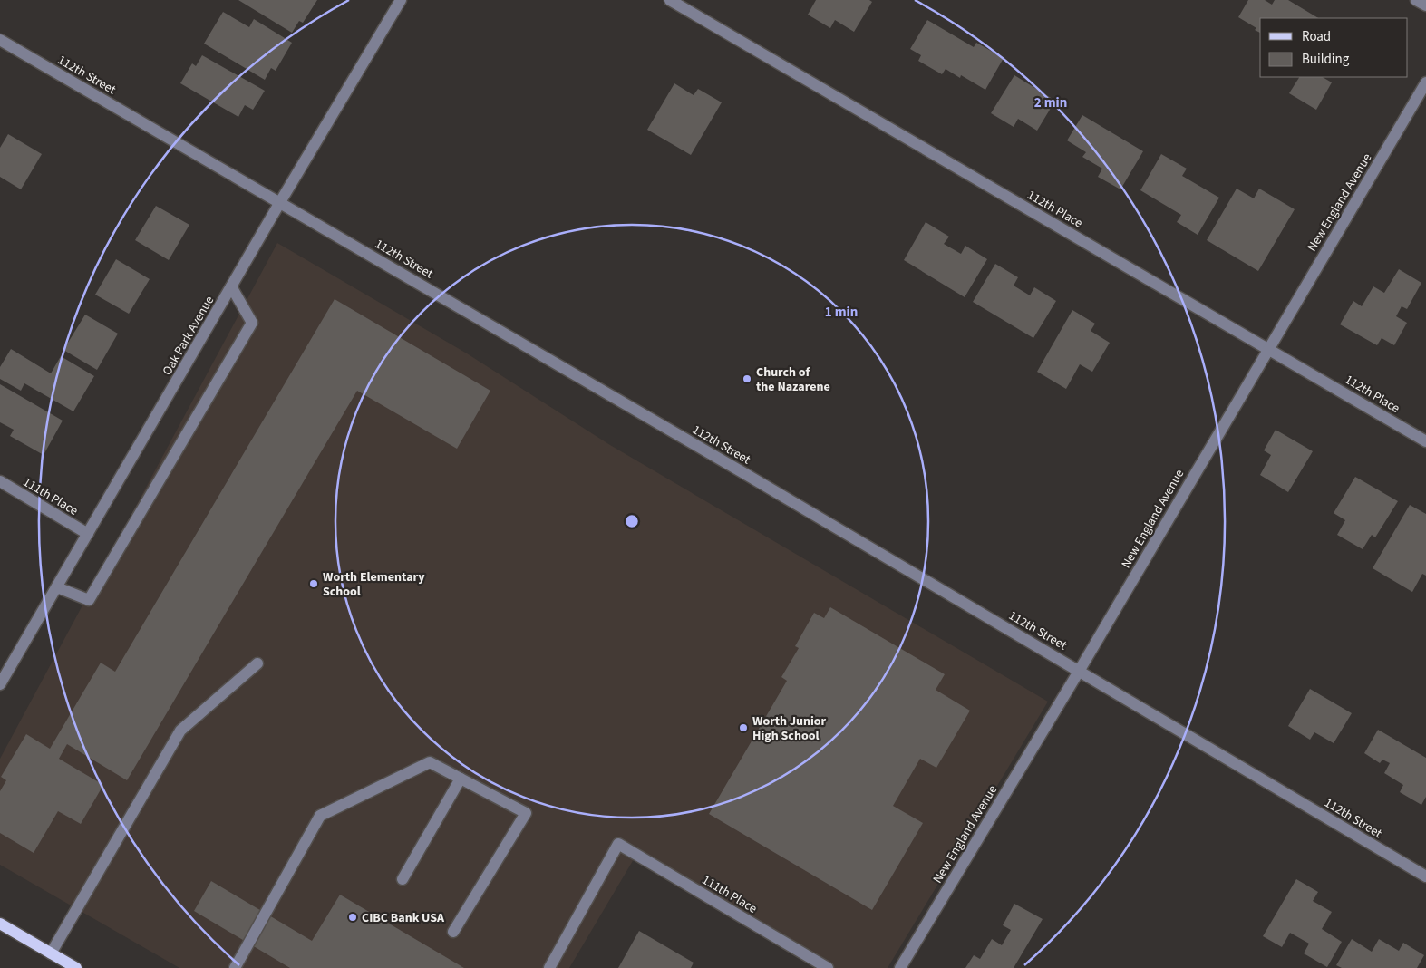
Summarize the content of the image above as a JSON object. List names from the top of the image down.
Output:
{
  "streets": {
    "street": [
      "112th Street",
      "New England Avenue",
      "112th Place",
      "Oak Park Avenue",
      "111th Place"
    ]
  },
  "crossings": [
    ["112th Street", "New England Avenue"],
    ["112th Street", "Oak Park Avenue"],
    ["New England Avenue", "112th Place"],
    ["Oak Park Avenue", "111th Place"]
  ],
  "places": [
    "Church of the Nazarene",
    "Worth Elementary School",
    "Worth Junior High School",
    "CIBC Bank USA"
  ],
  "legend": ["Road", "Building"],
  "rings": ["2 min", "1 min"]
}
